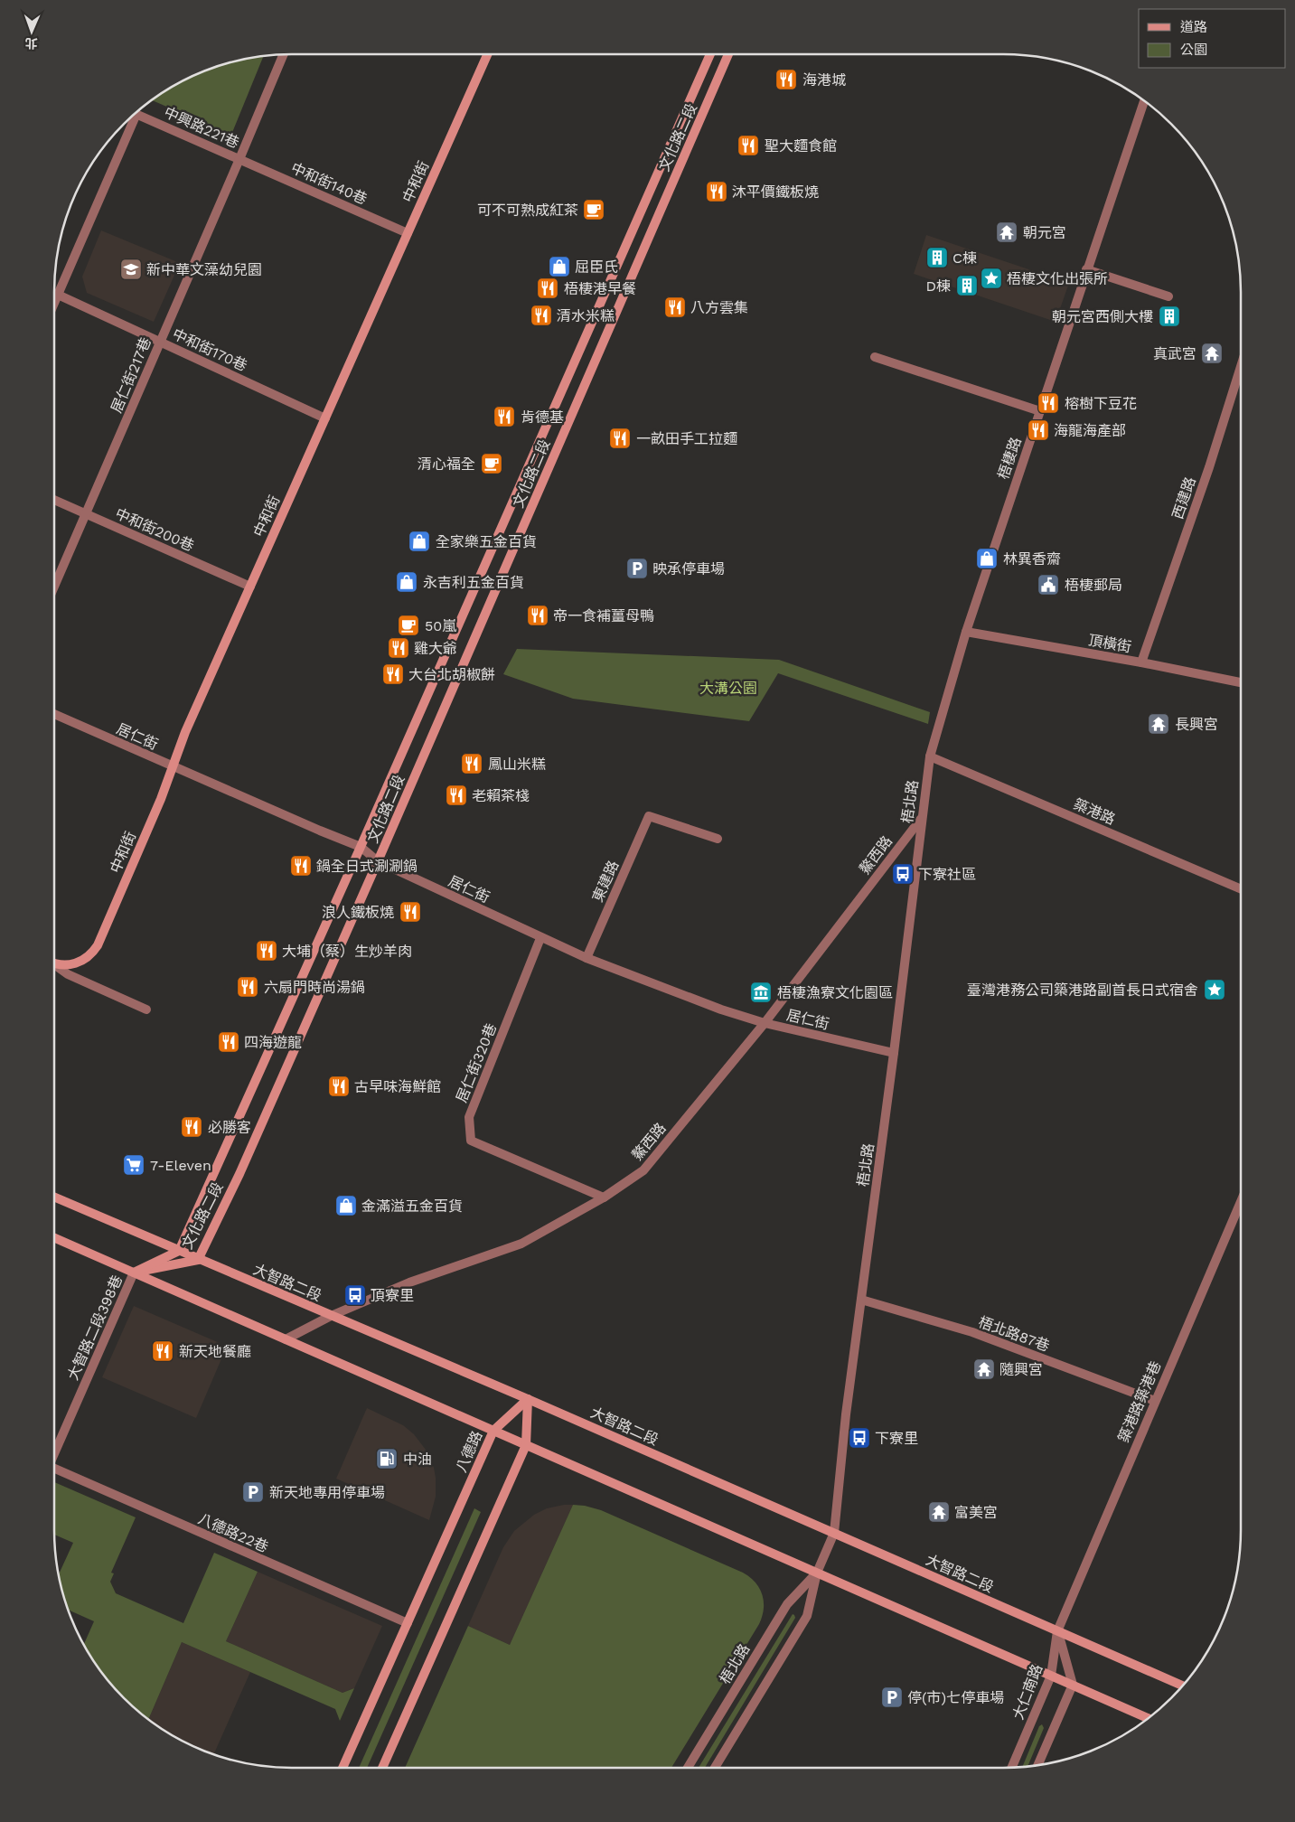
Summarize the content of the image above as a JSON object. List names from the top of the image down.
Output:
{
  "streets": {
    "street": [
      "中興路221巷",
      "文化路二段",
      "中和街",
      "中和街140巷",
      "中和街170巷",
      "居仁街217巷",
      "梧棲路",
      "西建路",
      "中和街200巷",
      "頂橫街",
      "居仁街",
      "梧北路",
      "築港路",
      "鰲西路",
      "東建路",
      "居仁街320巷",
      "大智路二段",
      "大智路二段398巷",
      "梧北路87巷",
      "築港路築港巷",
      "八德路",
      "八德路22巷",
      "大仁南路"
    ]
  },
  "crossings": [
    ["中興路221巷", "中和街140巷"],
    ["中興路221巷", "居仁街217巷"],
    ["文化路二段", "居仁街"],
    ["文化路二段", "大智路二段"],
    ["文化路二段", "大智路二段398巷"],
    ["中和街", "中和街140巷"],
    ["中和街", "中和街170巷"],
    ["中和街", "中和街200巷"],
    ["中和街", "居仁街"],
    ["中和街140巷", "居仁街217巷"],
    ["中和街170巷", "居仁街217巷"],
    ["居仁街217巷", "中和街200巷"],
    ["梧棲路", "頂橫街"],
    ["梧棲路", "梧北路"],
    ["梧棲路", "築港路"],
    ["西建路", "頂橫街"],
    ["居仁街", "梧北路"],
    ["居仁街", "鰲西路"],
    ["居仁街", "東建路"],
    ["居仁街", "居仁街320巷"],
    ["梧北路", "築港路"],
    ["梧北路", "鰲西路"],
    ["梧北路", "大智路二段"],
    ["梧北路", "梧北路87巷"],
    ["鰲西路", "居仁街320巷"],
    ["鰲西路", "大智路二段"],
    ["大智路二段", "築港路築港巷"],
    ["大智路二段", "八德路"],
    ["大智路二段", "大仁南路"],
    ["梧北路87巷", "築港路築港巷"],
    ["築港路築港巷", "大仁南路"],
    ["八德路", "八德路22巷"]
  ],
  "parks": ["大溝公園"],
  "places": {
    "restaurant": [
      "海港城",
      "聖大麵食館",
      "沐平價鐵板燒",
      "梧棲港早餐",
      "八方雲集",
      "清水米糕",
      "榕樹下豆花",
      "肯德基",
      "海龍海產部",
      "一畝田手工拉麵",
      "帝一食補薑母鴨",
      "雞大爺",
      "大台北胡椒餅",
      "鳳山米糕",
      "老賴茶棧",
      "鍋全日式涮涮鍋",
      "浪人鐵板燒",
      "大埔（蔡）生炒羊肉",
      "六扇門時尚湯鍋",
      "四海遊龍",
      "古早味海鮮館",
      "必勝客",
      "新天地餐廳"
    ],
    "cafe": ["可不可熟成紅茶", "清心福全", "50嵐"],
    "temple": [
      "朝元宮",
      "真武宮",
      "長興宮",
      "隨興宮",
      "富美宮"
    ],
    "building": ["C棟", "D棟", "朝元宮西側大樓"],
    "shop": [
      "屈臣氏",
      "全家樂五金百貨",
      "林異香齋",
      "永吉利五金百貨",
      "金滿溢五金百貨"
    ],
    "school or university": ["新中華文藻幼兒園"],
    "place": ["梧棲文化出張所", "臺灣港務公司築港路副首長日式宿舍"],
    "parking": ["映承停車場", "新天地專用停車場", "停(市)七停車場"],
    "public building": ["梧棲郵局"],
    "bus stop": ["下寮社區", "頂寮里", "下寮里"],
    "museum": ["梧棲漁寮文化園區"],
    "supermarket": ["7-Eleven"],
    "fuel station": ["中油"]
  },
  "legend": ["道路", "公園"],
  "north": "bottom"
}
